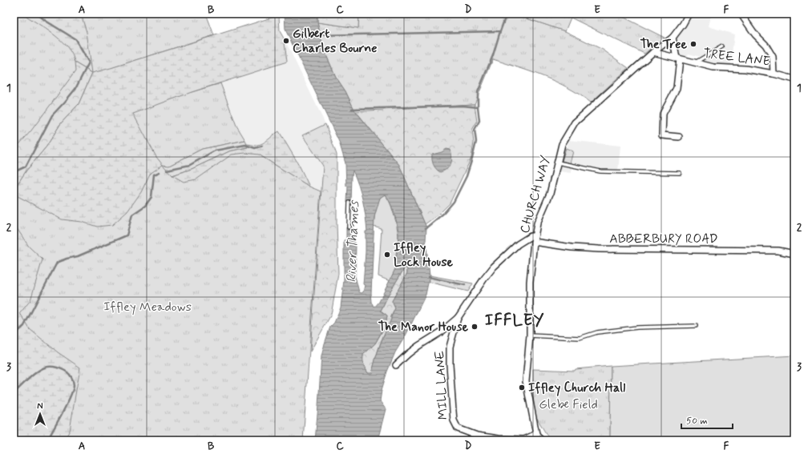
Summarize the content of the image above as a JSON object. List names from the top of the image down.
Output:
{
  "streets": {
    "street": [
      "TREE LANE",
      "CHURCH WAY",
      "ABBERBURY ROAD",
      "MILL LANE"
    ]
  },
  "crossings": [
    ["TREE LANE", "CHURCH WAY"],
    ["CHURCH WAY", "ABBERBURY ROAD"],
    ["CHURCH WAY", "MILL LANE"],
    ["ABBERBURY ROAD", "MILL LANE"]
  ],
  "districts": ["IFFLEY"],
  "water": ["River Thames"],
  "parks": ["Iffley Meadows", "Glebe Field"],
  "places": [
    "Gilbert Charles Bourne",
    "The Tree",
    "Iffley Lock House",
    "The Manor House",
    "Iffley Church Hall"
  ],
  "scale_bar": "50 m",
  "north": "top",
  "grid": {
    "columns": [
      "A",
      "B",
      "C",
      "D",
      "E",
      "F"
    ],
    "rows": ["1", "2", "3"]
  }
}
